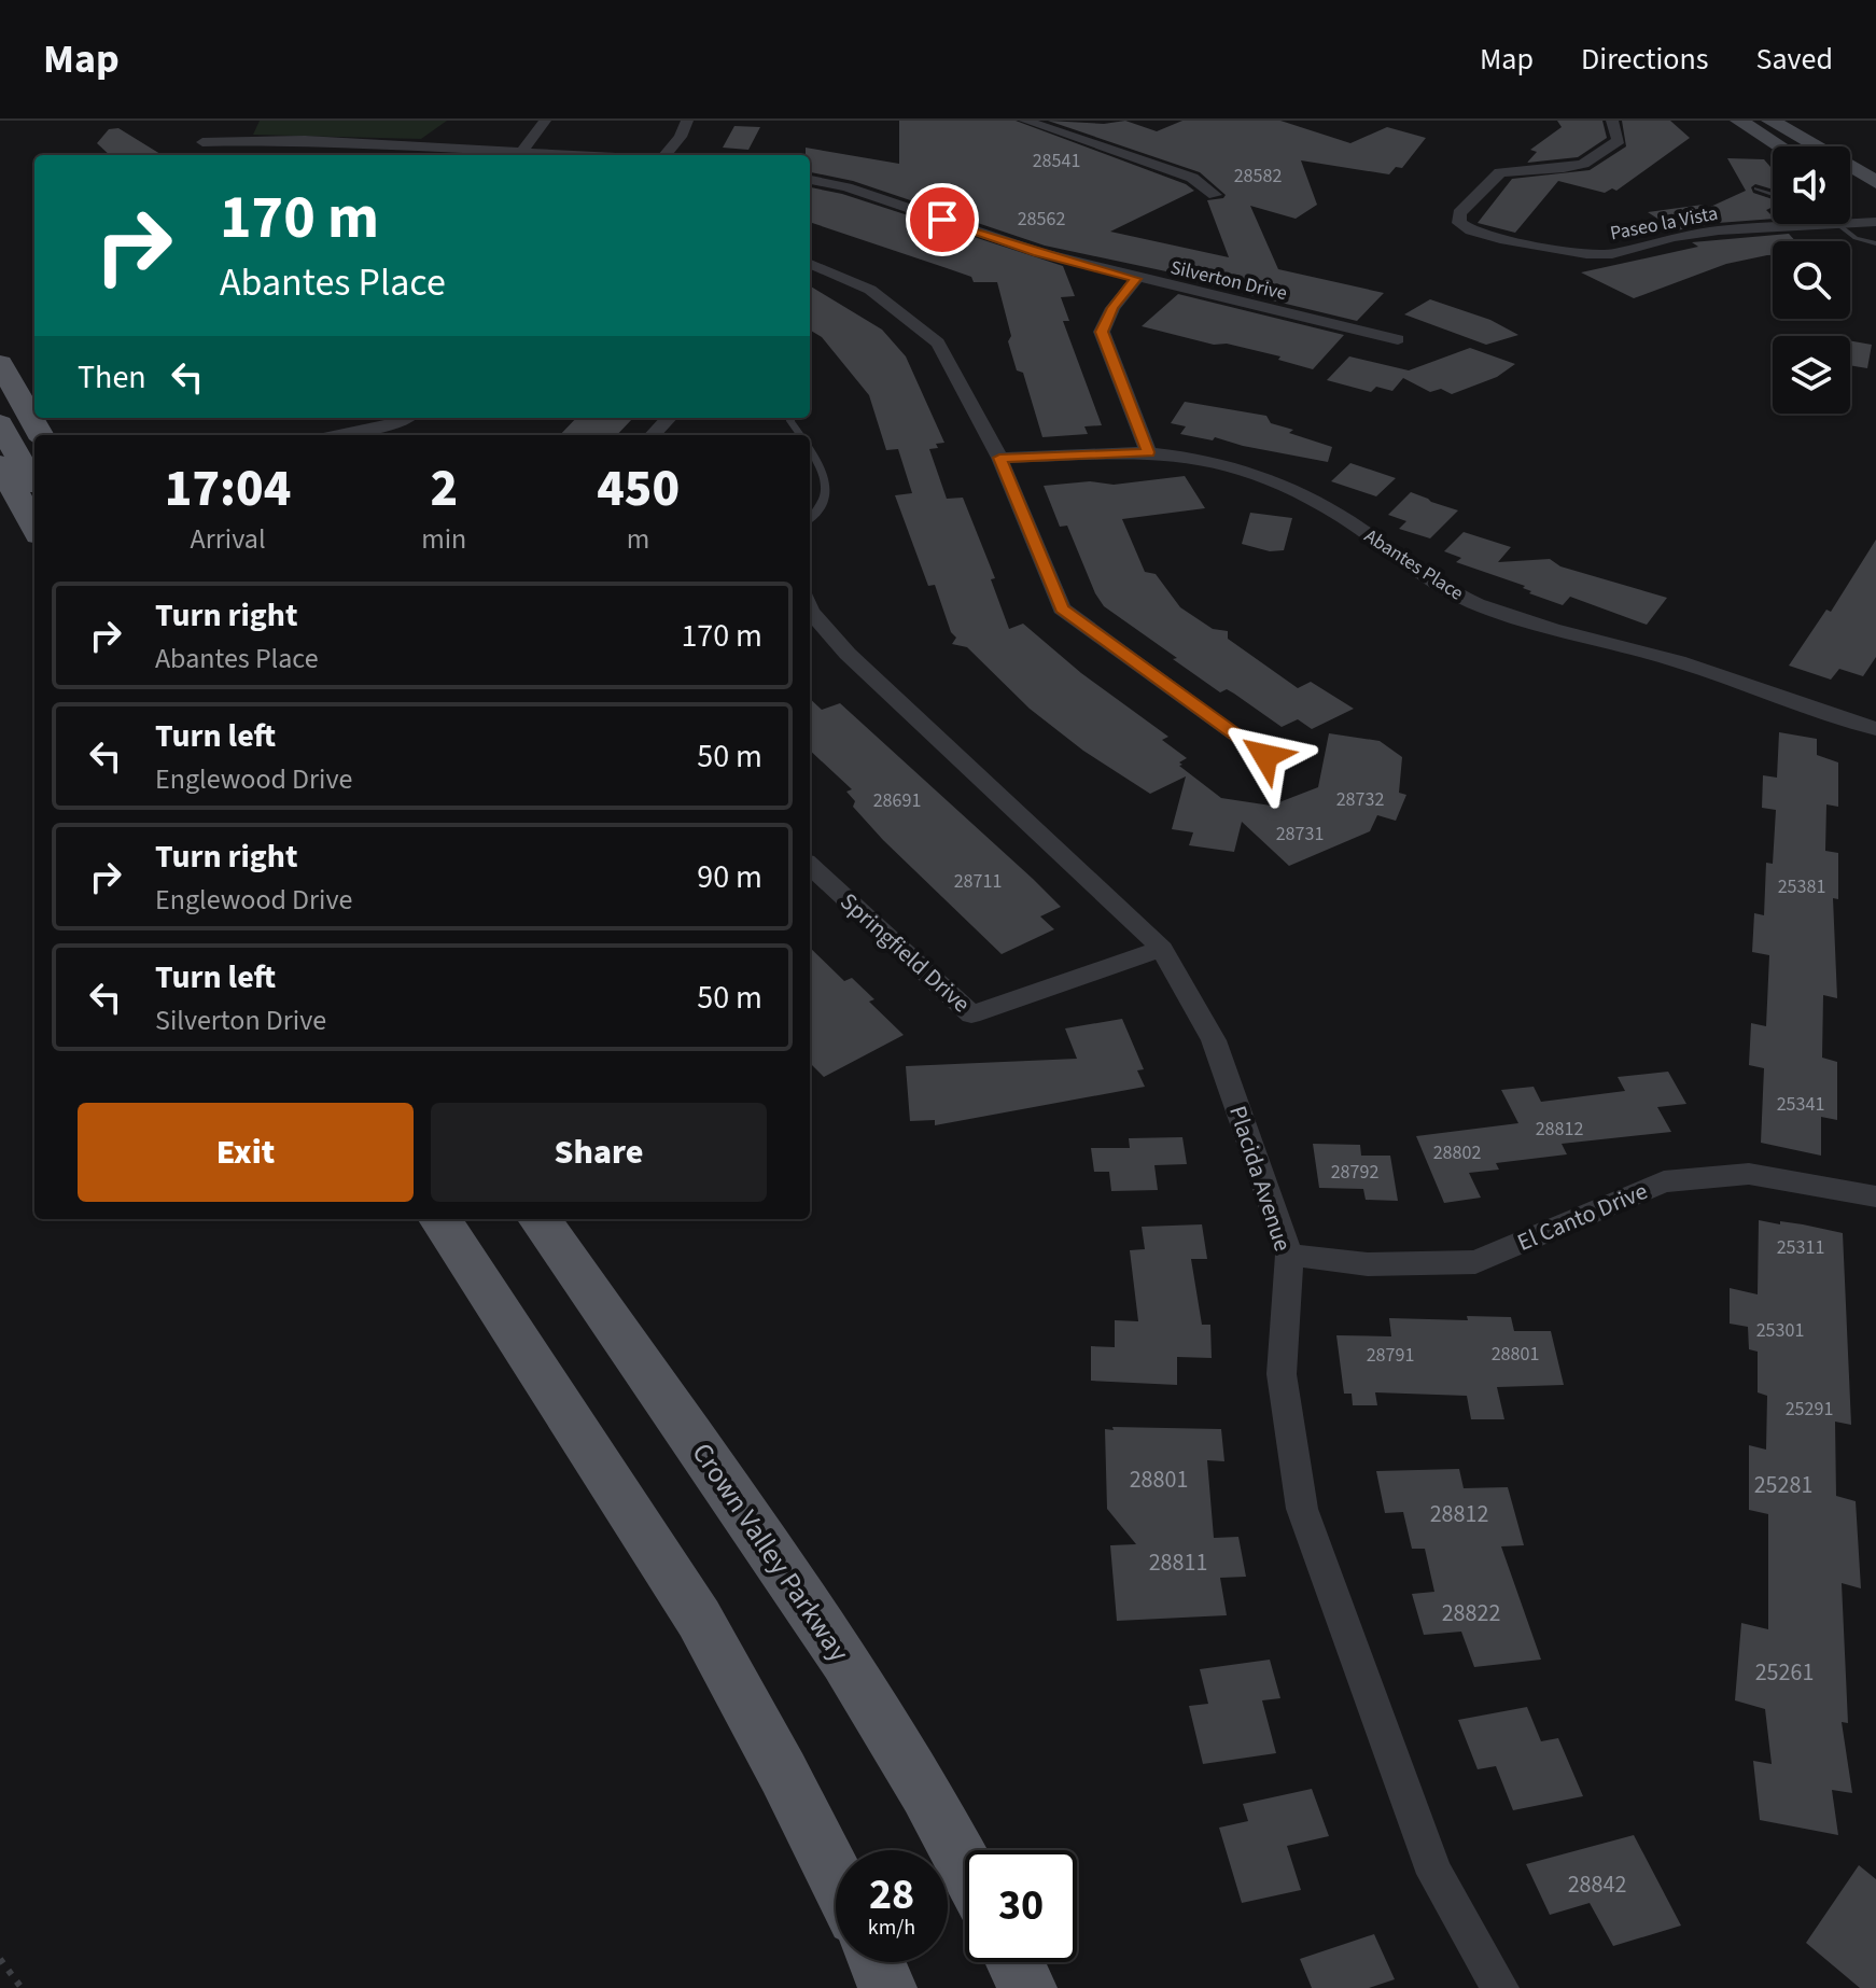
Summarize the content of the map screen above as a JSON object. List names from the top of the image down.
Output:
{
  "streets": {
    "main road": ["Crown Valley Parkway"],
    "street": [
      "Paseo la Vista",
      "Silverton Drive",
      "Abantes Place",
      "Springfield Drive",
      "Placida Avenue",
      "El Canto Drive"
    ]
  },
  "crossings": [
    ["Springfield Drive", "Placida Avenue"],
    ["Placida Avenue", "El Canto Drive"]
  ],
  "house_numbers": [
    "28541",
    "28582",
    "28562",
    "28732",
    "28691",
    "28731",
    "28711",
    "25381",
    "25341",
    "28812",
    "28802",
    "28792",
    "25311",
    "25301",
    "28801",
    "28791",
    "25291",
    "28801",
    "25281",
    "28812",
    "28811",
    "28822",
    "25261",
    "28842"
  ],
  "page": {
    "header": "Map",
    "nav": ["Map", "Directions", "Saved"],
    "turn": ["170 m", "Abantes Place"],
    "then": "Then",
    "eta": [
      "17:04",
      "Arrival",
      "2",
      "min",
      "450",
      "m"
    ],
    "list": [
      {
        "name": "Turn right",
        "note": "Abantes Place",
        "value": "170 m"
      },
      {
        "name": "Turn left",
        "note": "Englewood Drive",
        "value": "50 m"
      },
      {
        "name": "Turn right",
        "note": "Englewood Drive",
        "value": "90 m"
      },
      {
        "name": "Turn left",
        "note": "Silverton Drive",
        "value": "50 m"
      }
    ],
    "buttons": ["Exit", "Share"],
    "speed": "28 km/h",
    "limit": "30"
  }
}
